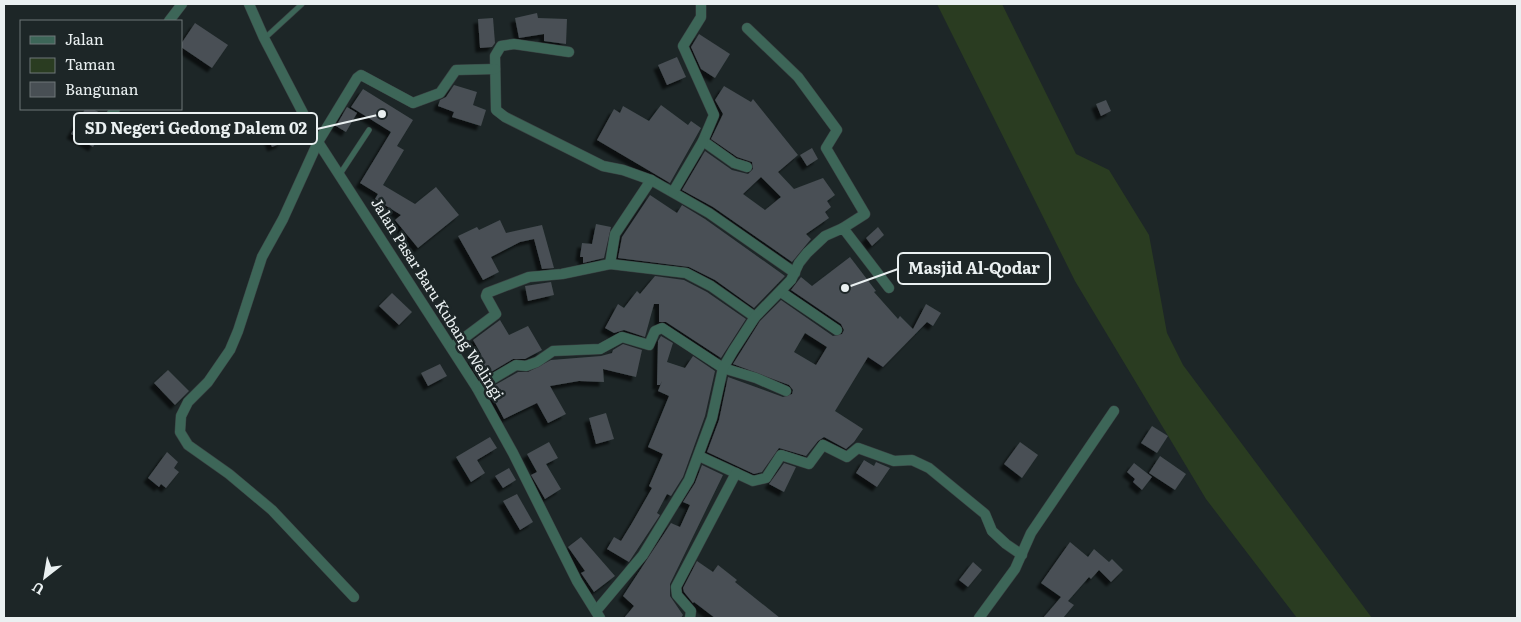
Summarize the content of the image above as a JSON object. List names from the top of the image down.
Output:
{
  "streets": {
    "street": ["Jalan Pasar Baru Kubang Welingi"]
  },
  "places": ["SD Negeri Gedong Dalem 02", "Masjid Al-Qodar"],
  "legend": ["Jalan", "Taman", "Bangunan"],
  "north": "bottom left"
}
